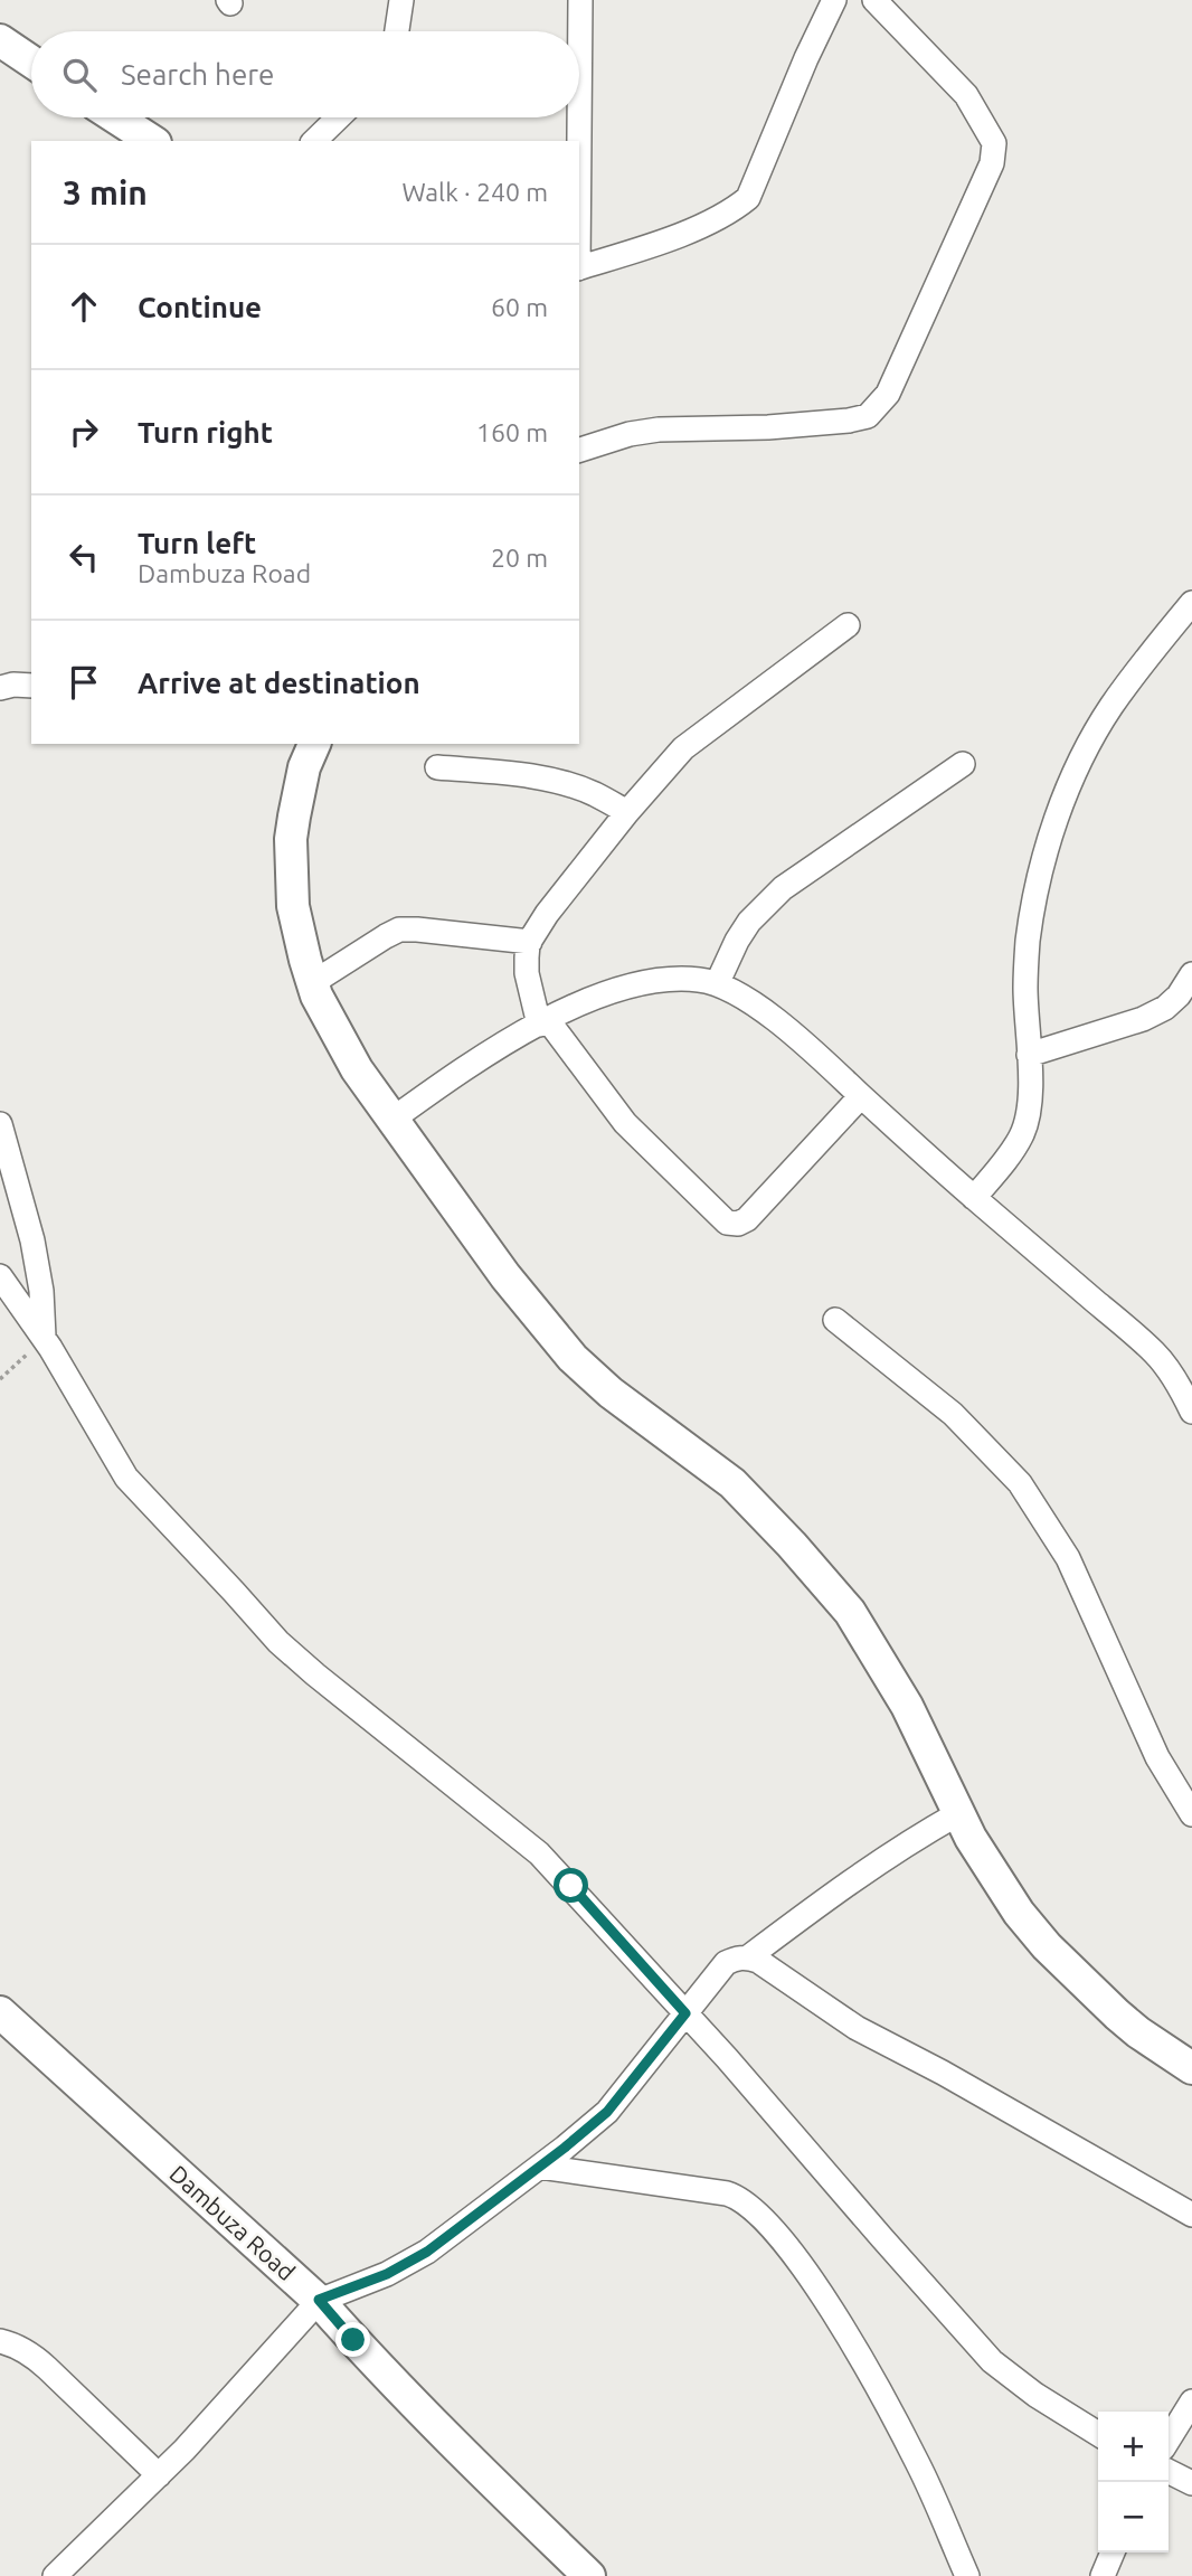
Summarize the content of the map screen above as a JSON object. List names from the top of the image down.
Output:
{
  "streets": {
    "street": ["Dambuza Road"]
  },
  "page": {
    "search": "Search here",
    "heading": ["3 min", "Walk · 240 m"],
    "list": [
      ["Continue", "60 m"],
      ["Turn right", "160 m"],
      ["Turn left", "Dambuza Road", "20 m"],
      "Arrive at destination"
    ],
    "map_buttons": ["+", "−"]
  }
}
